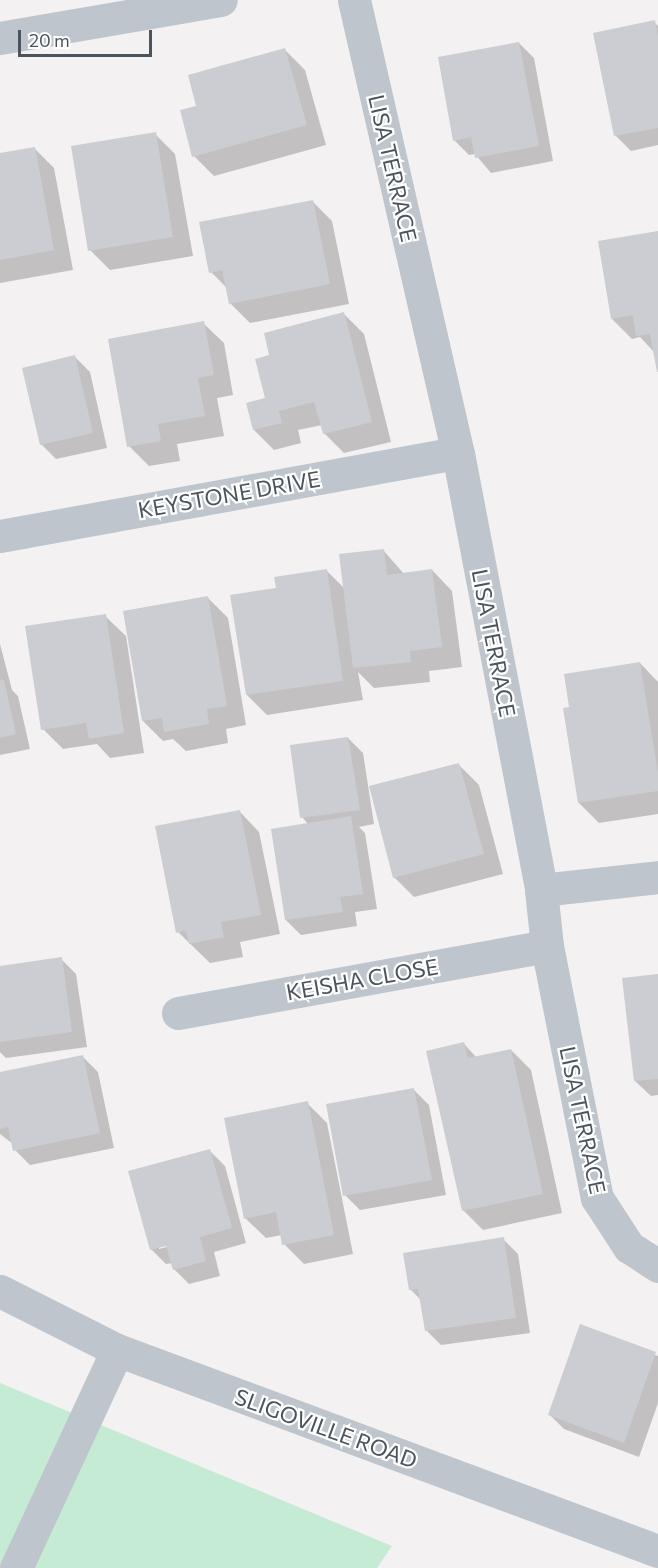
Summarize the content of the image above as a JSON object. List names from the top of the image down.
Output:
{
  "streets": {
    "street": [
      "LISA TERRACE",
      "KEYSTONE DRIVE",
      "KEISHA CLOSE",
      "SLIGOVILLE ROAD"
    ]
  },
  "crossings": [
    ["LISA TERRACE", "KEYSTONE DRIVE"],
    ["LISA TERRACE", "KEISHA CLOSE"]
  ],
  "scale_bar": "20 m"
}
